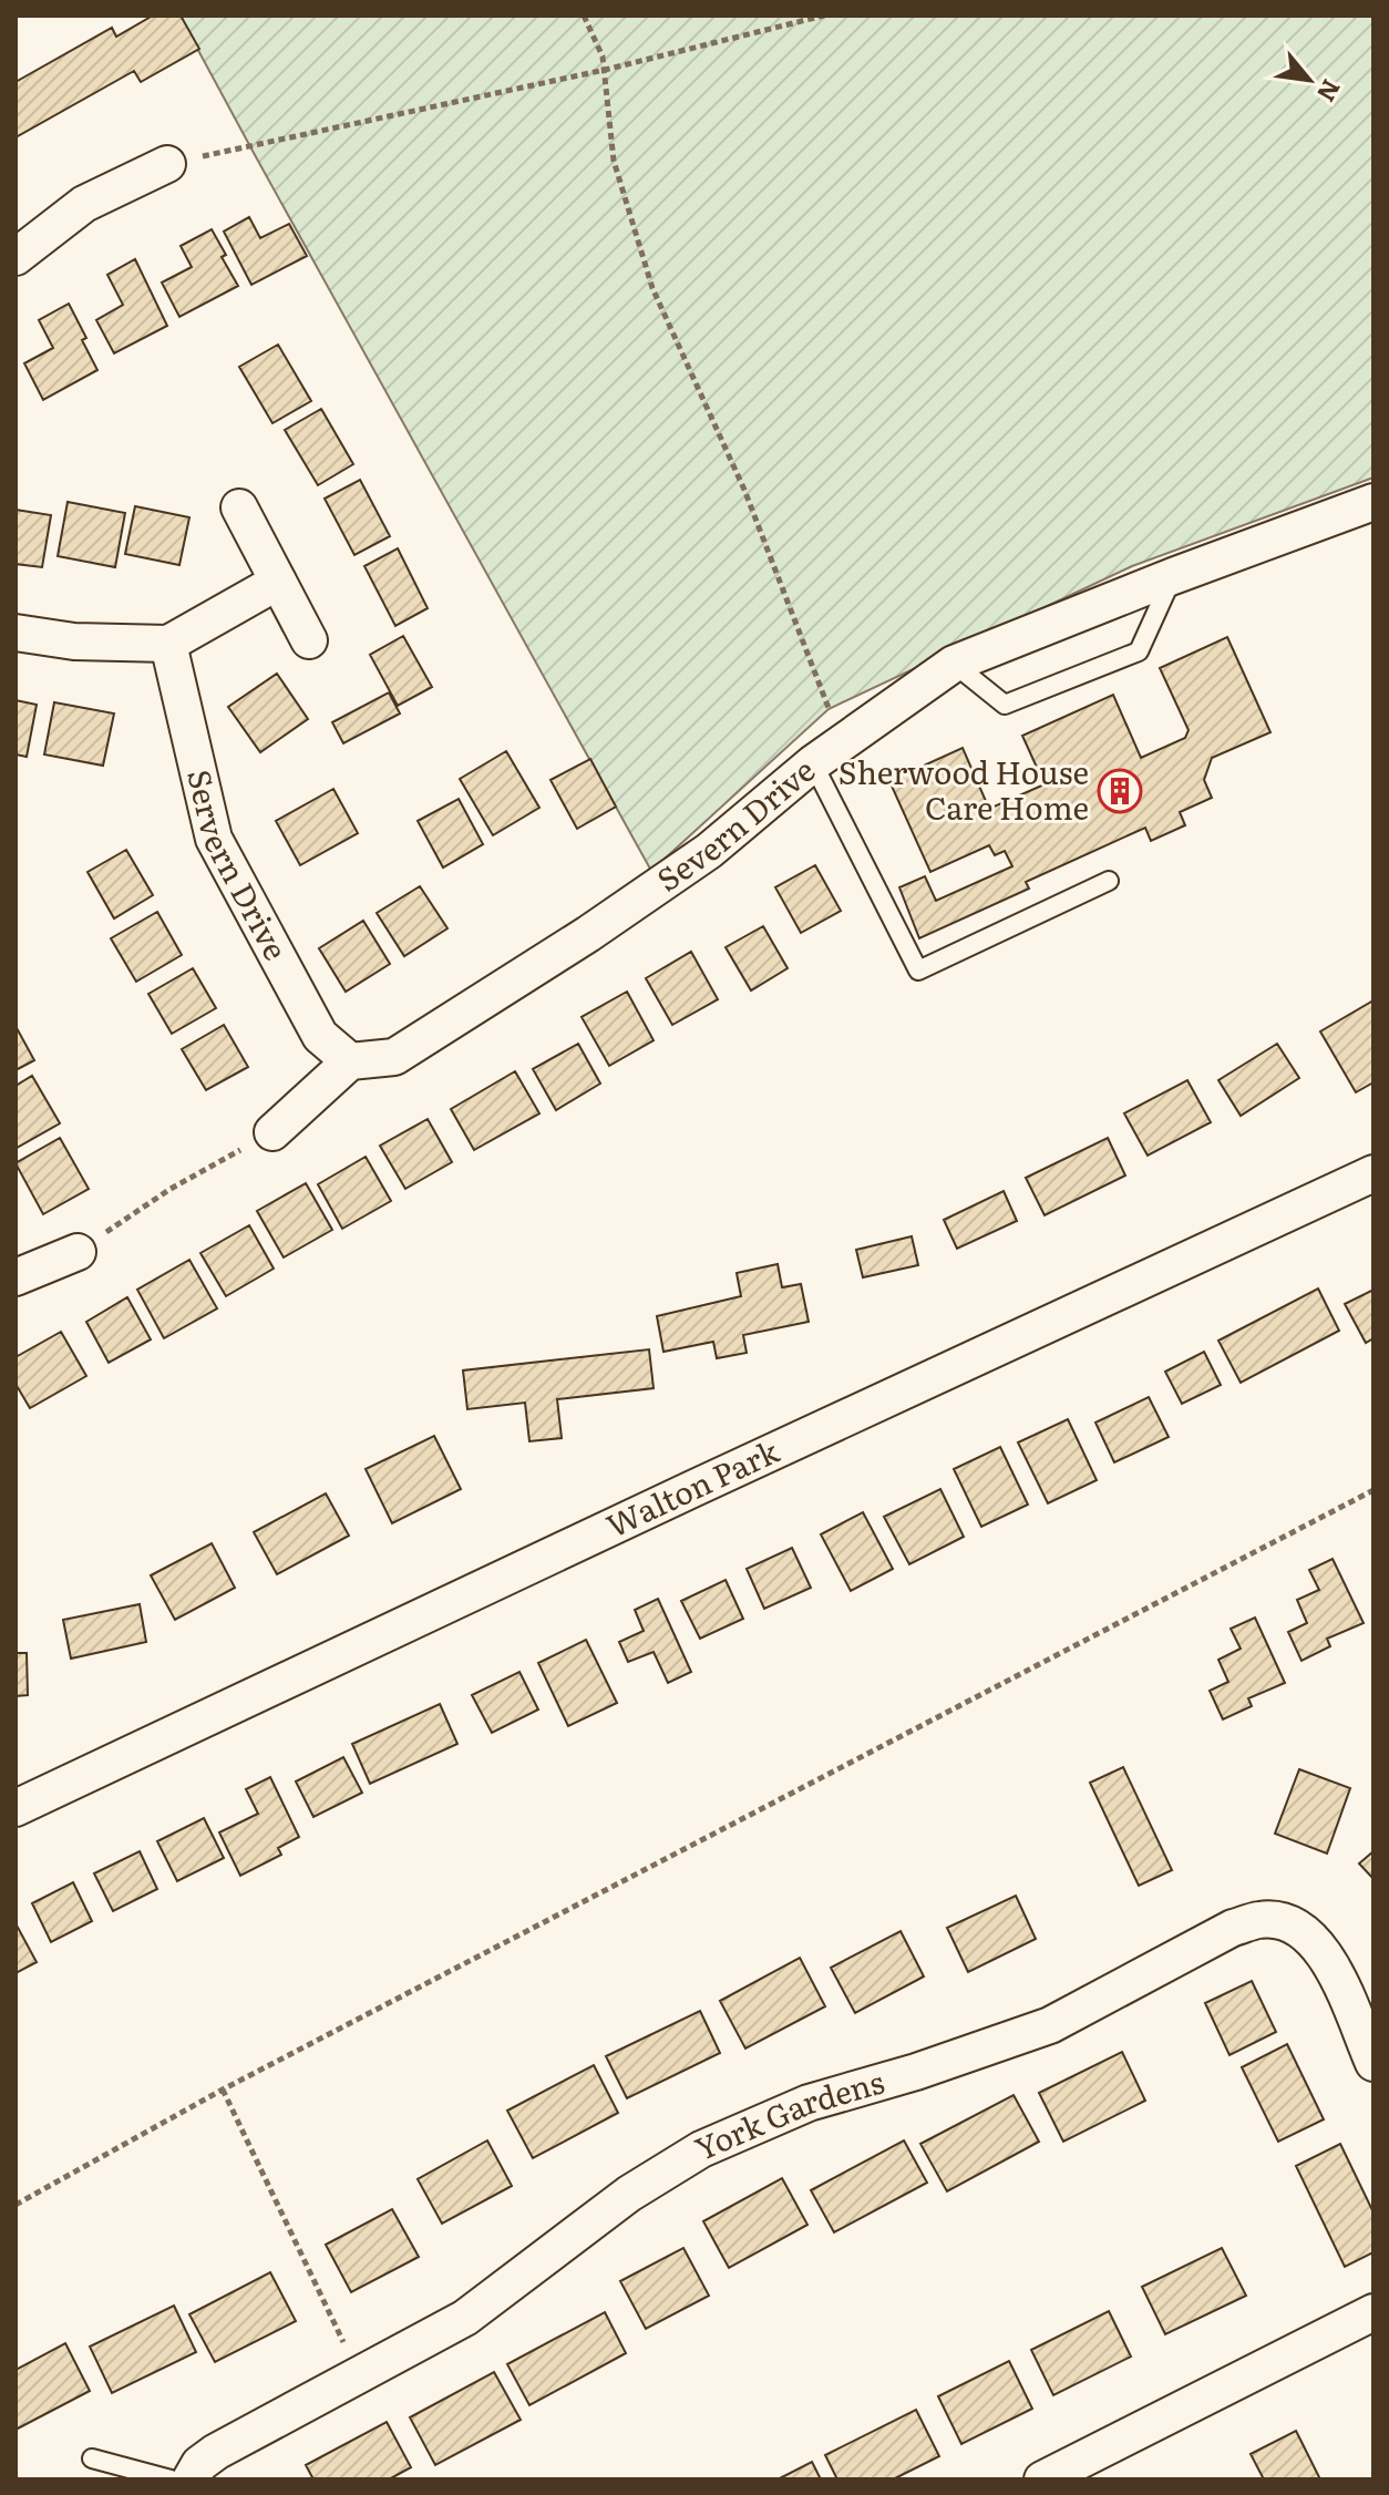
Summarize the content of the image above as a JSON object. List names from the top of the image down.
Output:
{
  "streets": {
    "street": [
      "Severn Drive",
      "Servern Drive",
      "Walton Park",
      "York Gardens"
    ]
  },
  "crossings": [
    ["Severn Drive", "Servern Drive"]
  ],
  "places": {
    "building": ["Sherwood House Care Home"]
  },
  "north": "bottom right"
}
